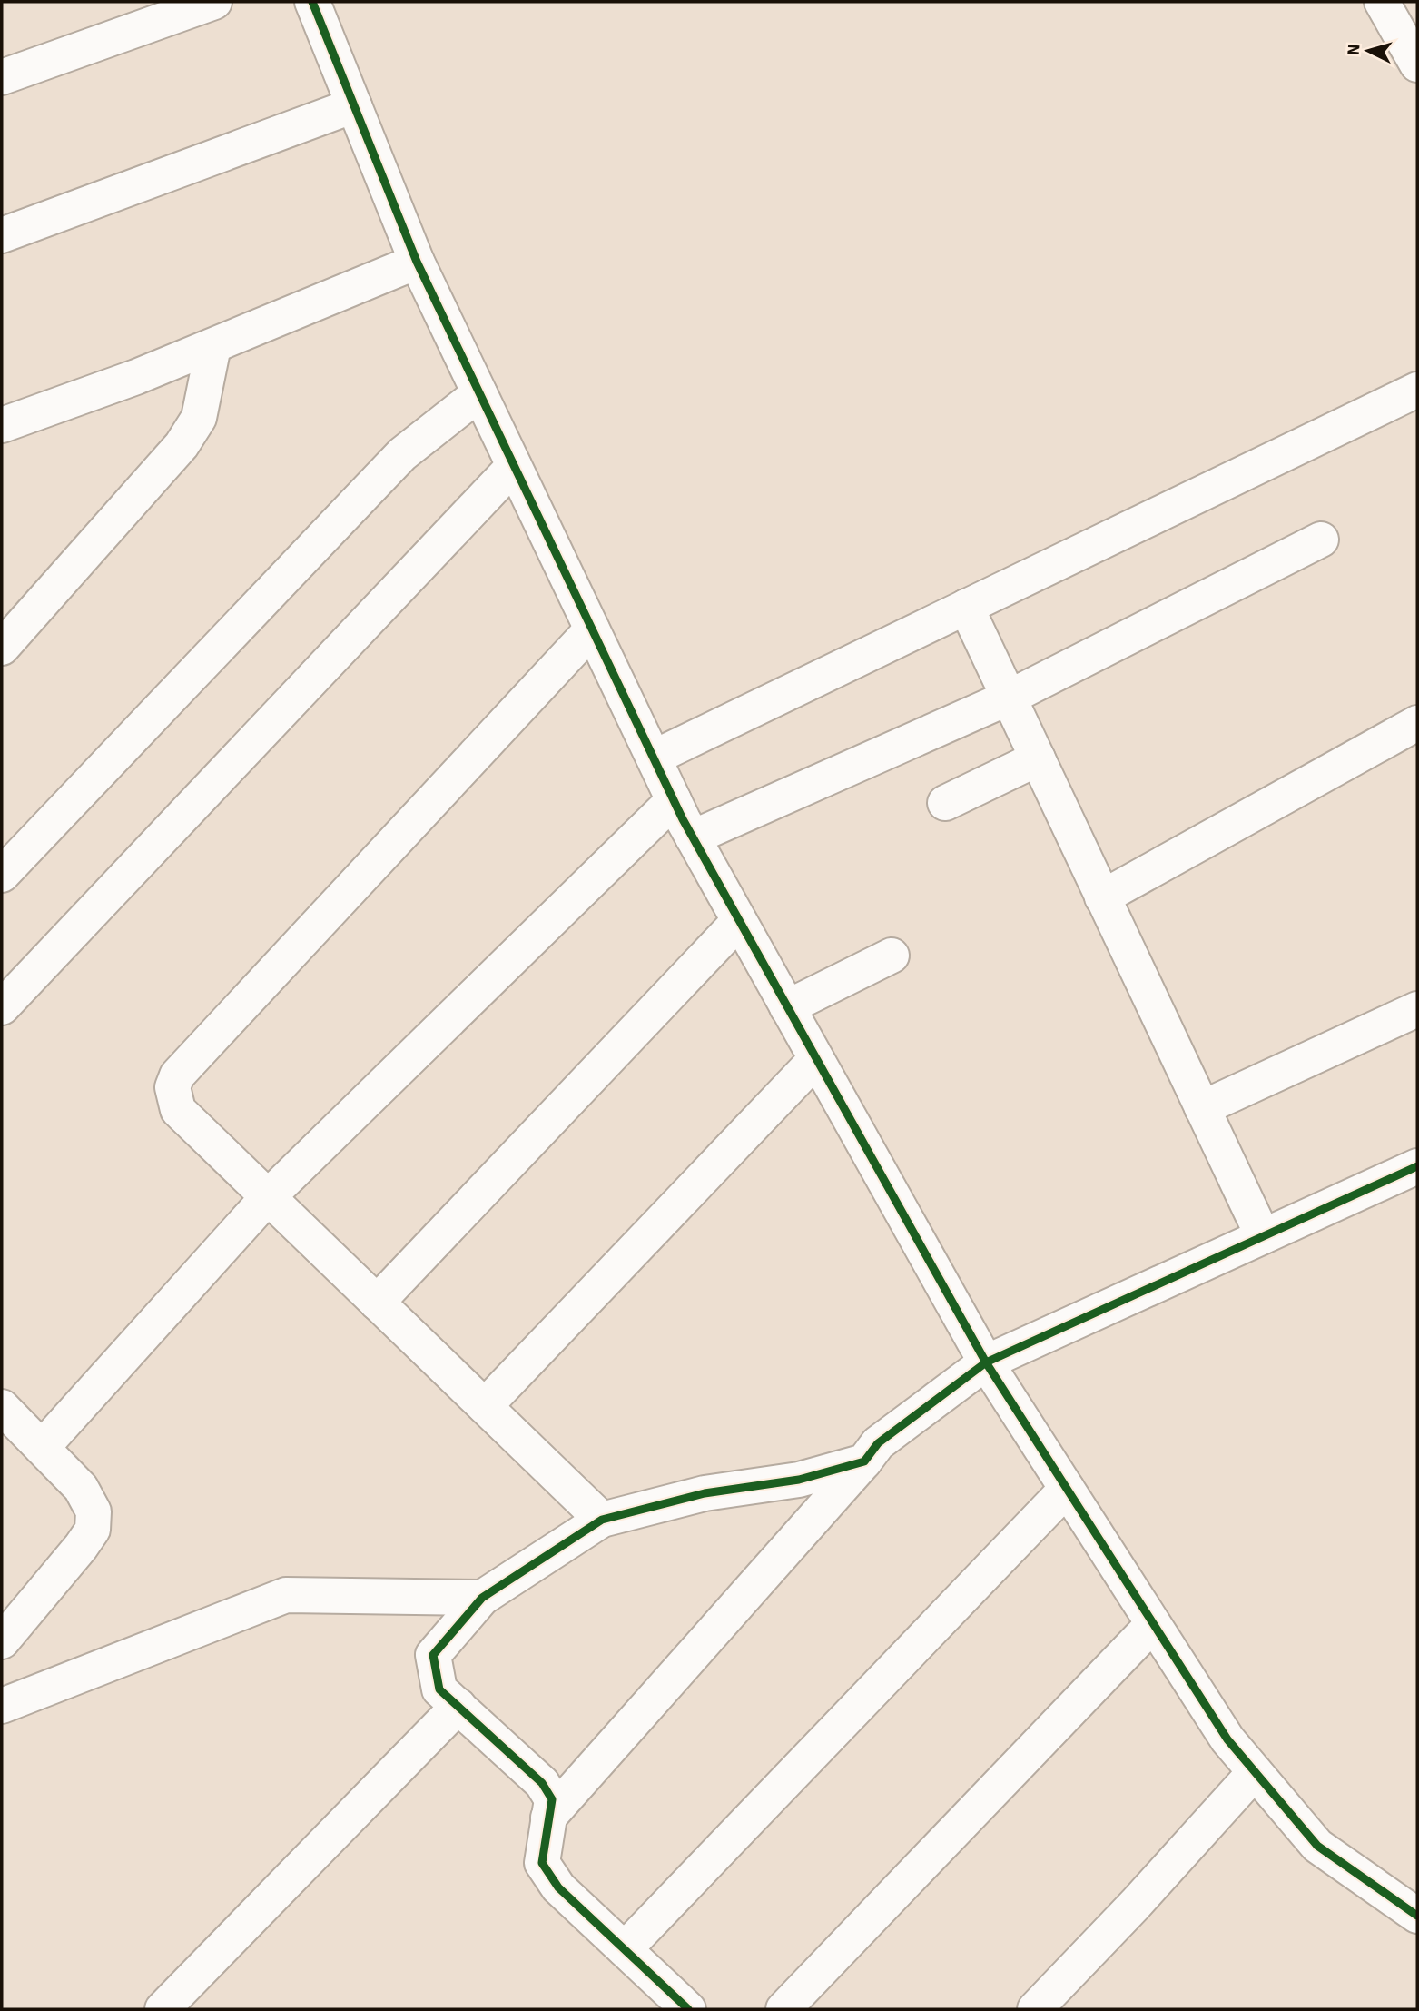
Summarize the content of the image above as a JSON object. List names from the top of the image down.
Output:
{
  "north": "left"
}
